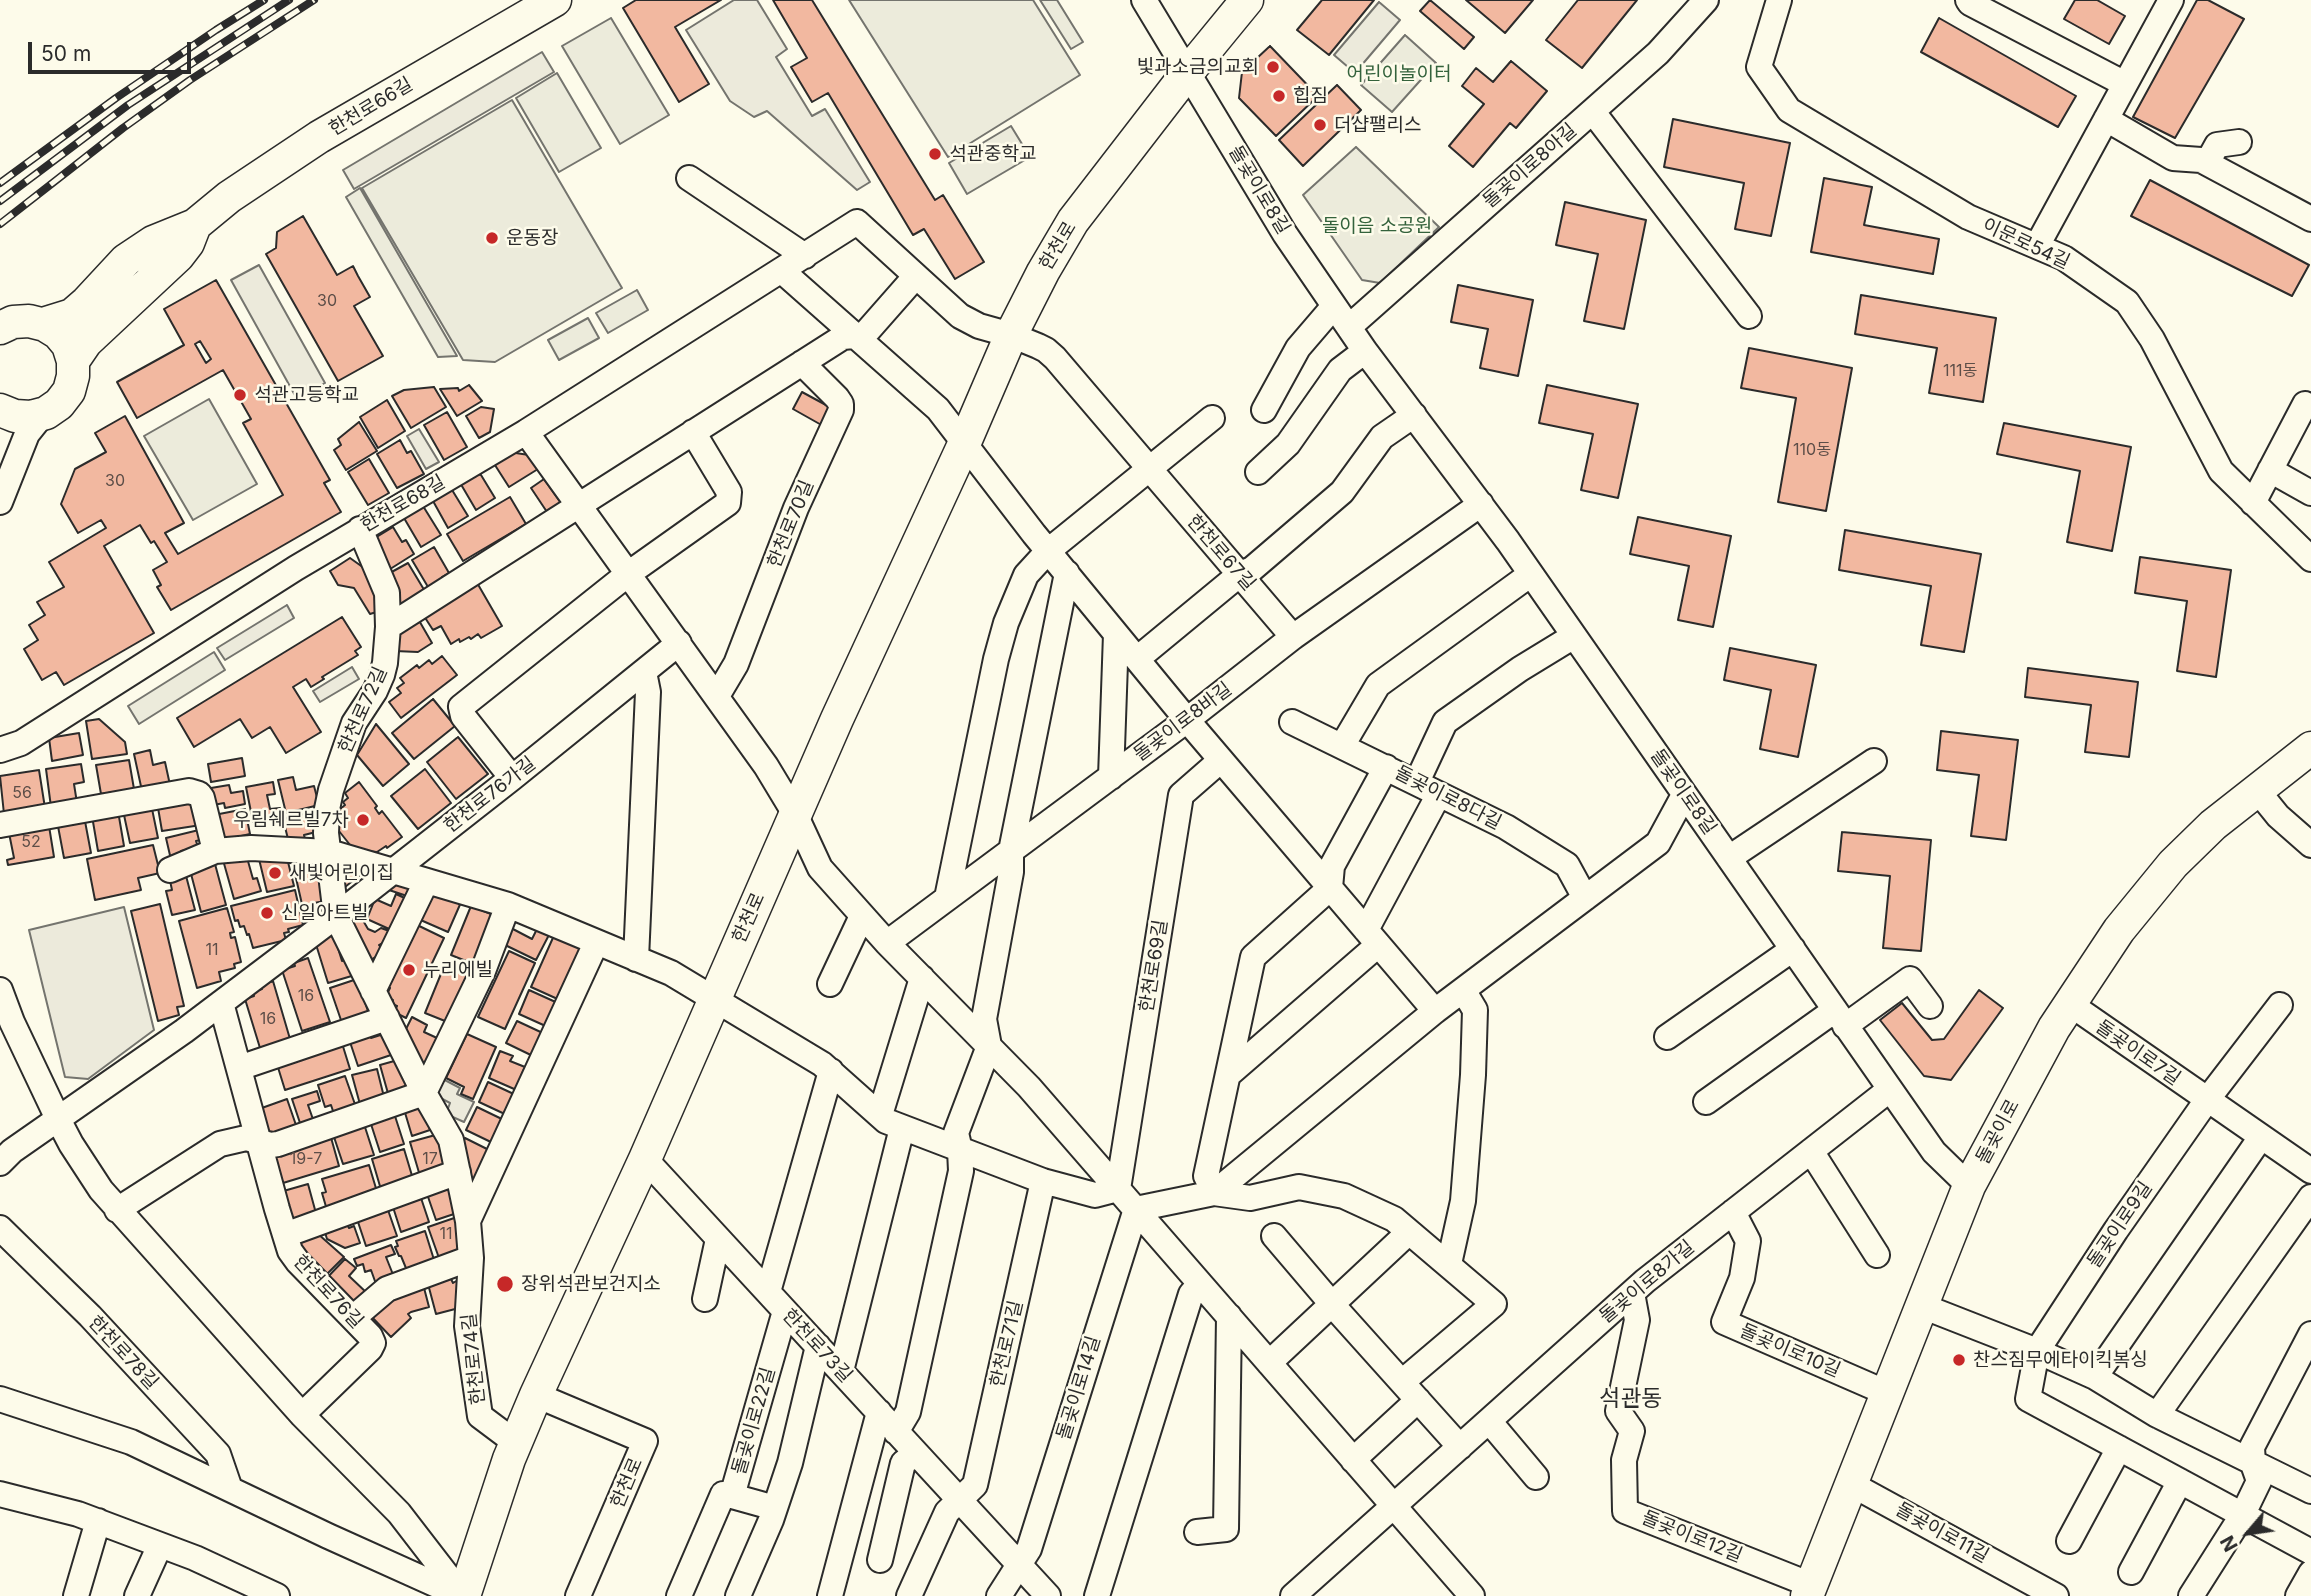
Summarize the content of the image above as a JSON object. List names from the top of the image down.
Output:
{
  "streets": {
    "main road": ["한천로66길", "한천로", "돌곶이로"],
    "street": [
      "돌곶이로8아길",
      "돌곶이로8길",
      "이문로54길",
      "한천로68길",
      "한천로70길",
      "한천로67길",
      "한천로72길",
      "돌곶이로8바길",
      "한천로76가길",
      "돌곶이로8다길",
      "한천로69길",
      "돌곶이로7길",
      "돌곶이로9길",
      "돌곶이로8가길",
      "한천로76길",
      "한천로71길",
      "한천로73길",
      "돌곶이로10길",
      "한천로78길",
      "한천로74길",
      "돌곶이로14길",
      "돌곶이로22길",
      "돌곶이로11길",
      "돌곶이로12길"
    ]
  },
  "crossings": [
    ["돌곶이로8아길", "돌곶이로8길"],
    ["돌곶이로8길", "한천로"],
    ["돌곶이로8길", "돌곶이로8바길"],
    ["돌곶이로8길", "돌곶이로"],
    ["돌곶이로8길", "돌곶이로8가길"],
    ["한천로", "한천로68길"],
    ["한천로", "한천로67길"],
    ["한천로", "한천로73길"],
    ["한천로", "한천로74길"],
    ["한천로68길", "한천로67길"],
    ["한천로68길", "한천로72길"],
    ["한천로67길", "돌곶이로8바길"],
    ["한천로76가길", "한천로76길"],
    ["한천로76가길", "한천로74길"],
    ["돌곶이로7길", "돌곶이로"],
    ["돌곶이로7길", "돌곶이로9길"],
    ["돌곶이로", "돌곶이로10길"],
    ["돌곶이로", "돌곶이로11길"],
    ["돌곶이로", "돌곶이로12길"],
    ["돌곶이로8가길", "돌곶이로10길"],
    ["돌곶이로8가길", "돌곶이로12길"],
    ["한천로71길", "한천로73길"],
    ["한천로73길", "돌곶이로14길"],
    ["한천로73길", "돌곶이로22길"]
  ],
  "districts": ["석관동"],
  "parks": ["어린이놀이터", "돌이음 소공원"],
  "places": [
    "빛과소금의교회",
    "힙짐",
    "더샵팰리스",
    "석관중학교",
    "운동장",
    "석관고등학교",
    "우림쉐르빌7차",
    "새빛어린이집",
    "신일아트빌",
    "누리에빌",
    "장위석관보건지소",
    "찬스짐무에타이킥복싱"
  ],
  "house_numbers": [
    "30",
    "111동",
    "110동",
    "30",
    "56",
    "52",
    "11",
    "16",
    "16",
    "19-7",
    "17",
    "11"
  ],
  "scale_bar": "50 m",
  "north": "bottom left"
}
